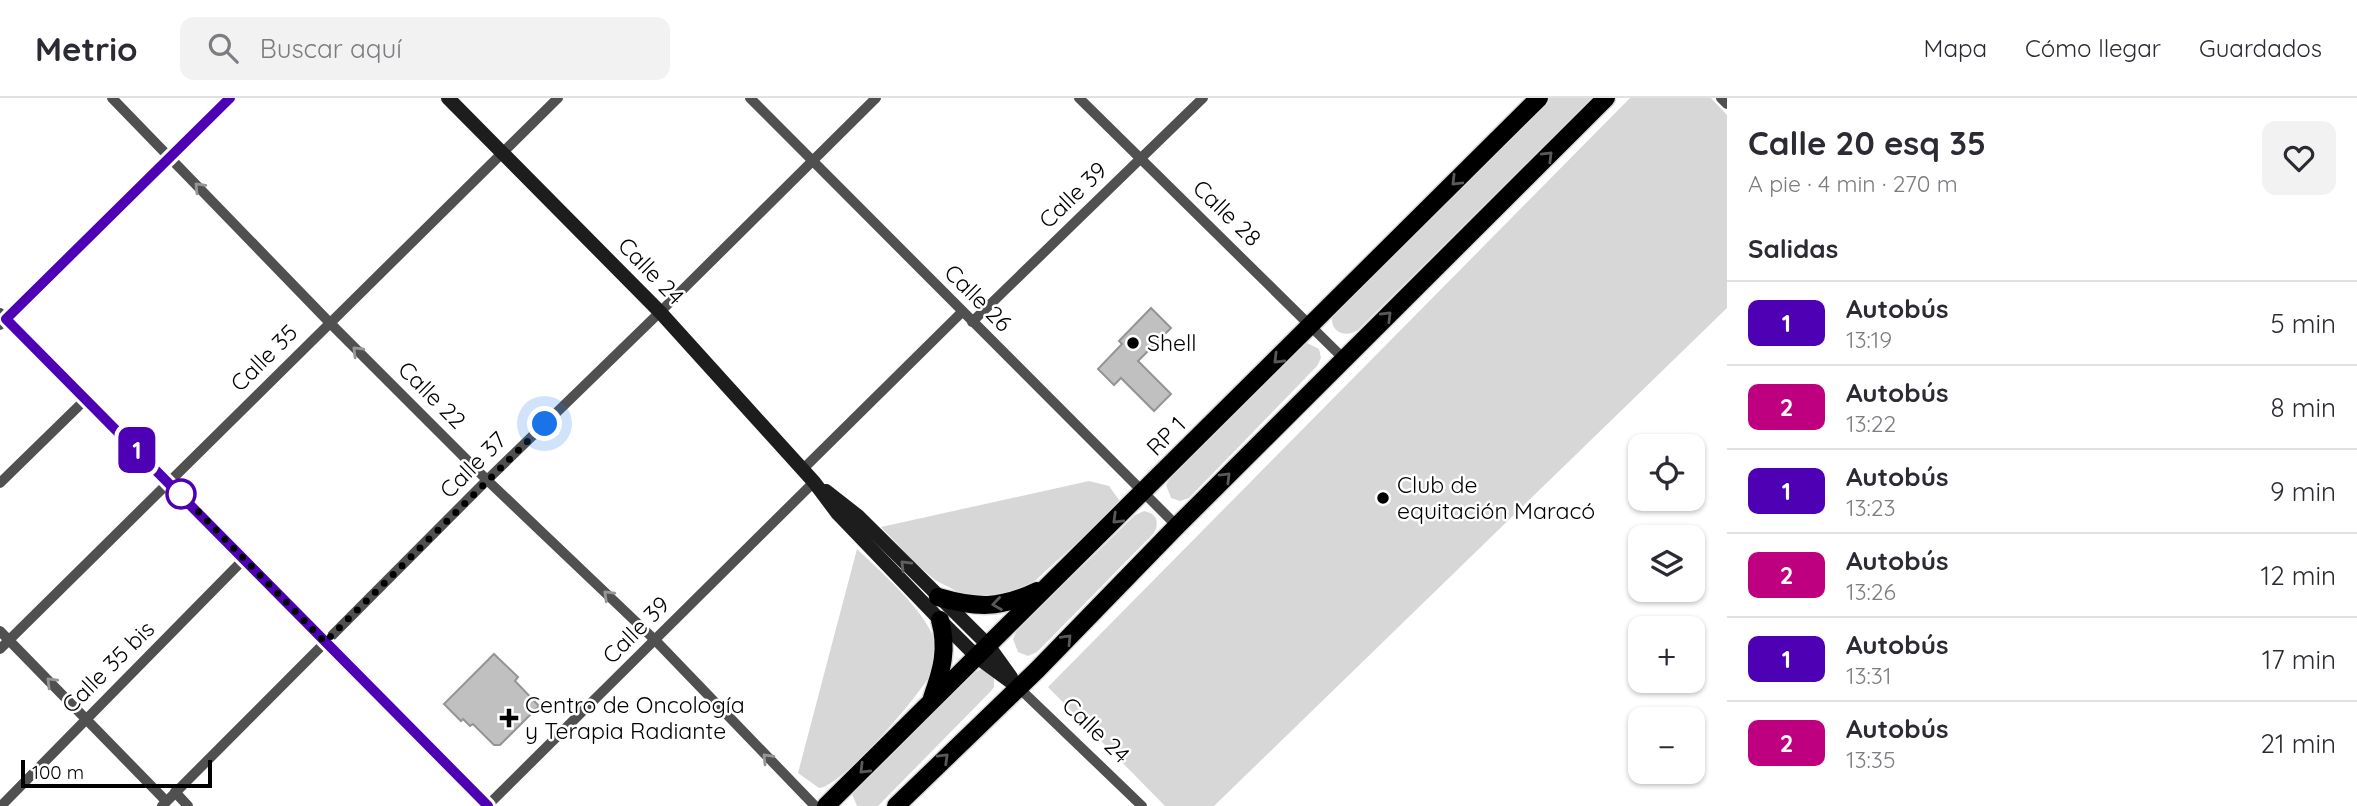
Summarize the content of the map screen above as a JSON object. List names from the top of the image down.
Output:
{
  "streets": {
    "main road": ["RP 1"],
    "street": [
      "Calle 39",
      "Calle 28",
      "Calle 24",
      "Calle 26",
      "Calle 35",
      "Calle 22",
      "Calle 37",
      "Calle 35 bis"
    ]
  },
  "crossings": [
    ["Calle 39", "Calle 28"],
    ["Calle 39", "Calle 24"],
    ["Calle 39", "Calle 26"],
    ["Calle 39", "Calle 22"],
    ["Calle 28", "RP 1"],
    ["Calle 24", "Calle 35"],
    ["Calle 24", "RP 1"],
    ["Calle 24", "Calle 37"],
    ["Calle 26", "RP 1"],
    ["Calle 26", "Calle 37"],
    ["Calle 35", "Calle 22"],
    ["Calle 22", "Calle 37"]
  ],
  "one_way": ["Calle 22"],
  "places": {
    "other": ["Shell", "Club de equitación Maracó"],
    "health": ["Centro de Oncología y Terapia Radiante"]
  },
  "lines": ["bus line 1"],
  "scale_bar": "100 m",
  "page": {
    "header": "Metrio",
    "search": "Buscar aquí",
    "nav": ["Mapa", "Cómo llegar", "Guardados"],
    "on_map": "1",
    "heading": [
      ["Calle 20 esq 35", "A pie · 4 min · 270 m"],
      "Salidas"
    ],
    "list": [
      {
        "mark": "1",
        "name": "Autobús",
        "note": "13:19",
        "value": "5 min"
      },
      {
        "mark": "2",
        "name": "Autobús",
        "note": "13:22",
        "value": "8 min"
      },
      {
        "mark": "1",
        "name": "Autobús",
        "note": "13:23",
        "value": "9 min"
      },
      {
        "mark": "2",
        "name": "Autobús",
        "note": "13:26",
        "value": "12 min"
      },
      {
        "mark": "1",
        "name": "Autobús",
        "note": "13:31",
        "value": "17 min"
      },
      {
        "mark": "2",
        "name": "Autobús",
        "note": "13:35",
        "value": "21 min"
      }
    ],
    "map_buttons": ["+", "−"],
    "scale": "100 m"
  }
}
